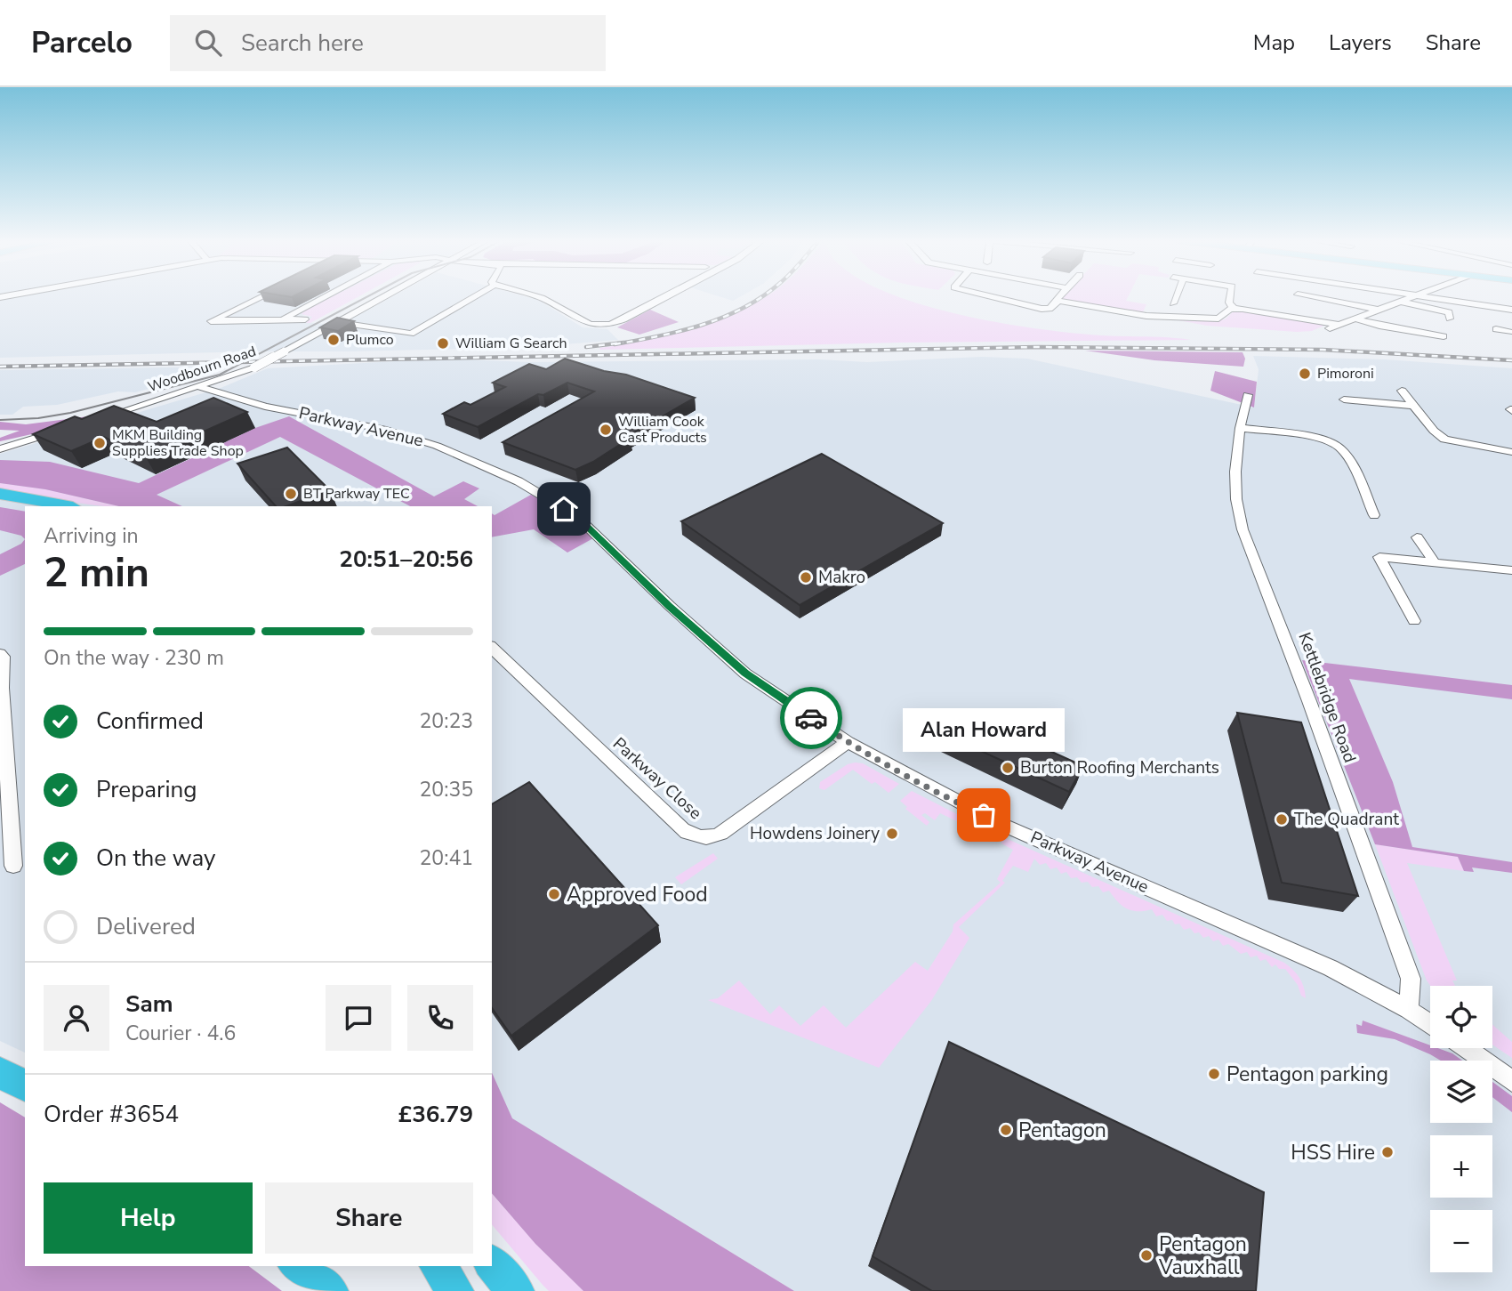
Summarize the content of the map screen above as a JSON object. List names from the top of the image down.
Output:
{
  "streets": {
    "street": [
      "Woodbourn Road",
      "Parkway Avenue",
      "Kettlebridge Road",
      "Parkway Close"
    ]
  },
  "crossings": [
    ["Woodbourn Road", "Parkway Avenue"],
    ["Parkway Avenue", "Kettlebridge Road"],
    ["Parkway Avenue", "Parkway Close"]
  ],
  "places": [
    "Plumco",
    "William G Search",
    "Pimoroni",
    "William Cook Cast Products",
    "MKM Building Supplies Trade Shop",
    "BT Parkway TEC",
    "Makro",
    "Burton Roofing Merchants",
    "Alan Howard",
    "The Quadrant",
    "Howdens Joinery",
    "Approved Food",
    "Pentagon parking",
    "Pentagon",
    "HSS Hire",
    "Pentagon Vauxhall"
  ],
  "page": {
    "header": "Parcelo",
    "search": "Search here",
    "nav": ["Map", "Layers", "Share"],
    "heading": ["2 min", "Arriving in", "20:51–20:56"],
    "panel": [
      "Sam",
      "Courier · 4.6",
      "Order #3654",
      "£36.79"
    ],
    "bar": "On the way · 230 m",
    "list": [
      ["Confirmed", "20:23"],
      ["Preparing", "20:35"],
      ["On the way", "20:41"],
      "Delivered"
    ],
    "bubble": "Alan Howard",
    "map_buttons": ["+", "−"],
    "buttons": ["Help", "Share"]
  }
}
